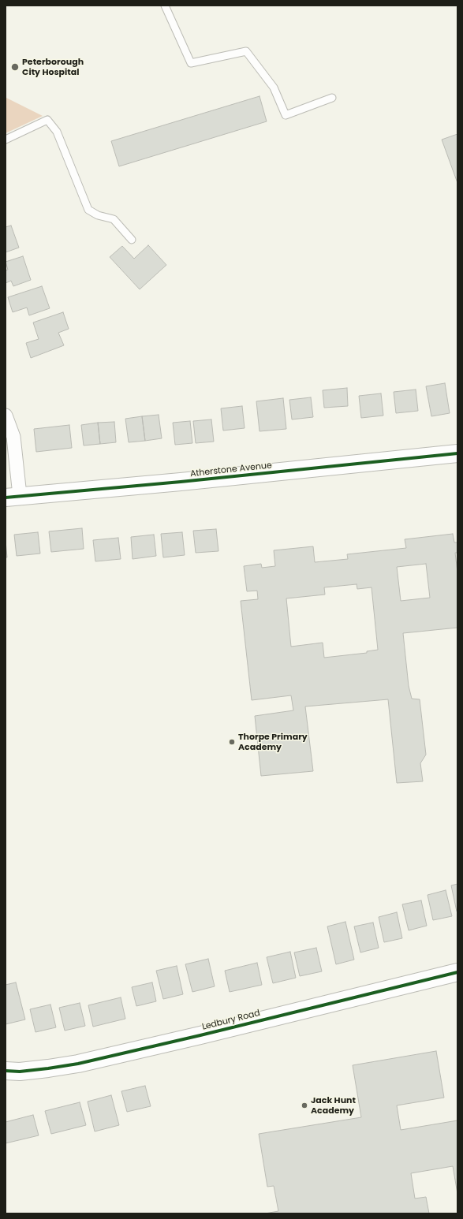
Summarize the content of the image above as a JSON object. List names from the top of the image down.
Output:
{
  "streets": {
    "street": ["Atherstone Avenue", "Ledbury Road"]
  },
  "places": ["Peterborough City Hospital", "Thorpe Primary Academy", "Jack Hunt Academy"]
}
